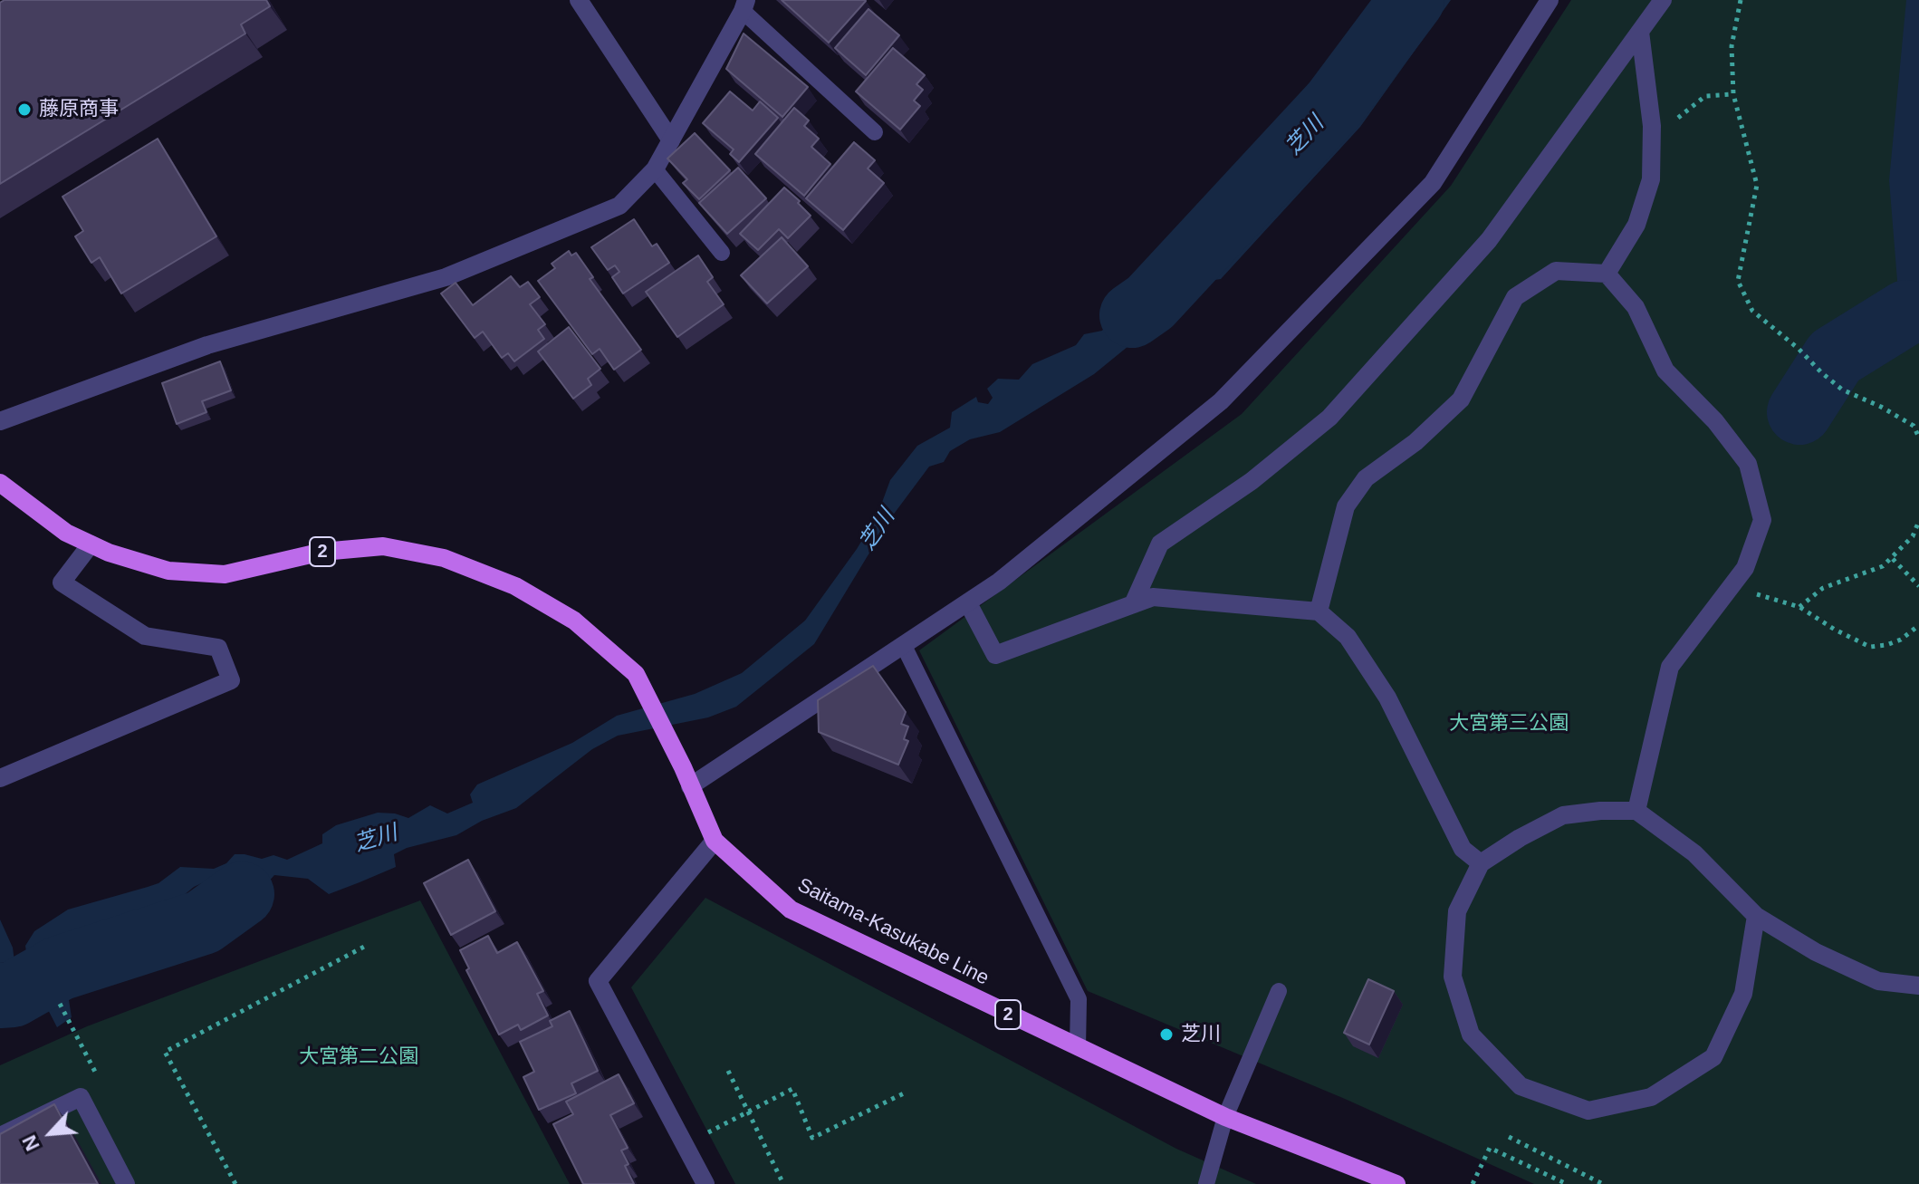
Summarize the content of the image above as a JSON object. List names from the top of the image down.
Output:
{
  "streets": {
    "main road": ["2", "Saitama-Kasukabe Line"]
  },
  "water": ["芝川"],
  "parks": ["大宮第三公園", "大宮第二公園"],
  "places": ["藤原商事", "芝川"],
  "north": "bottom left"
}
